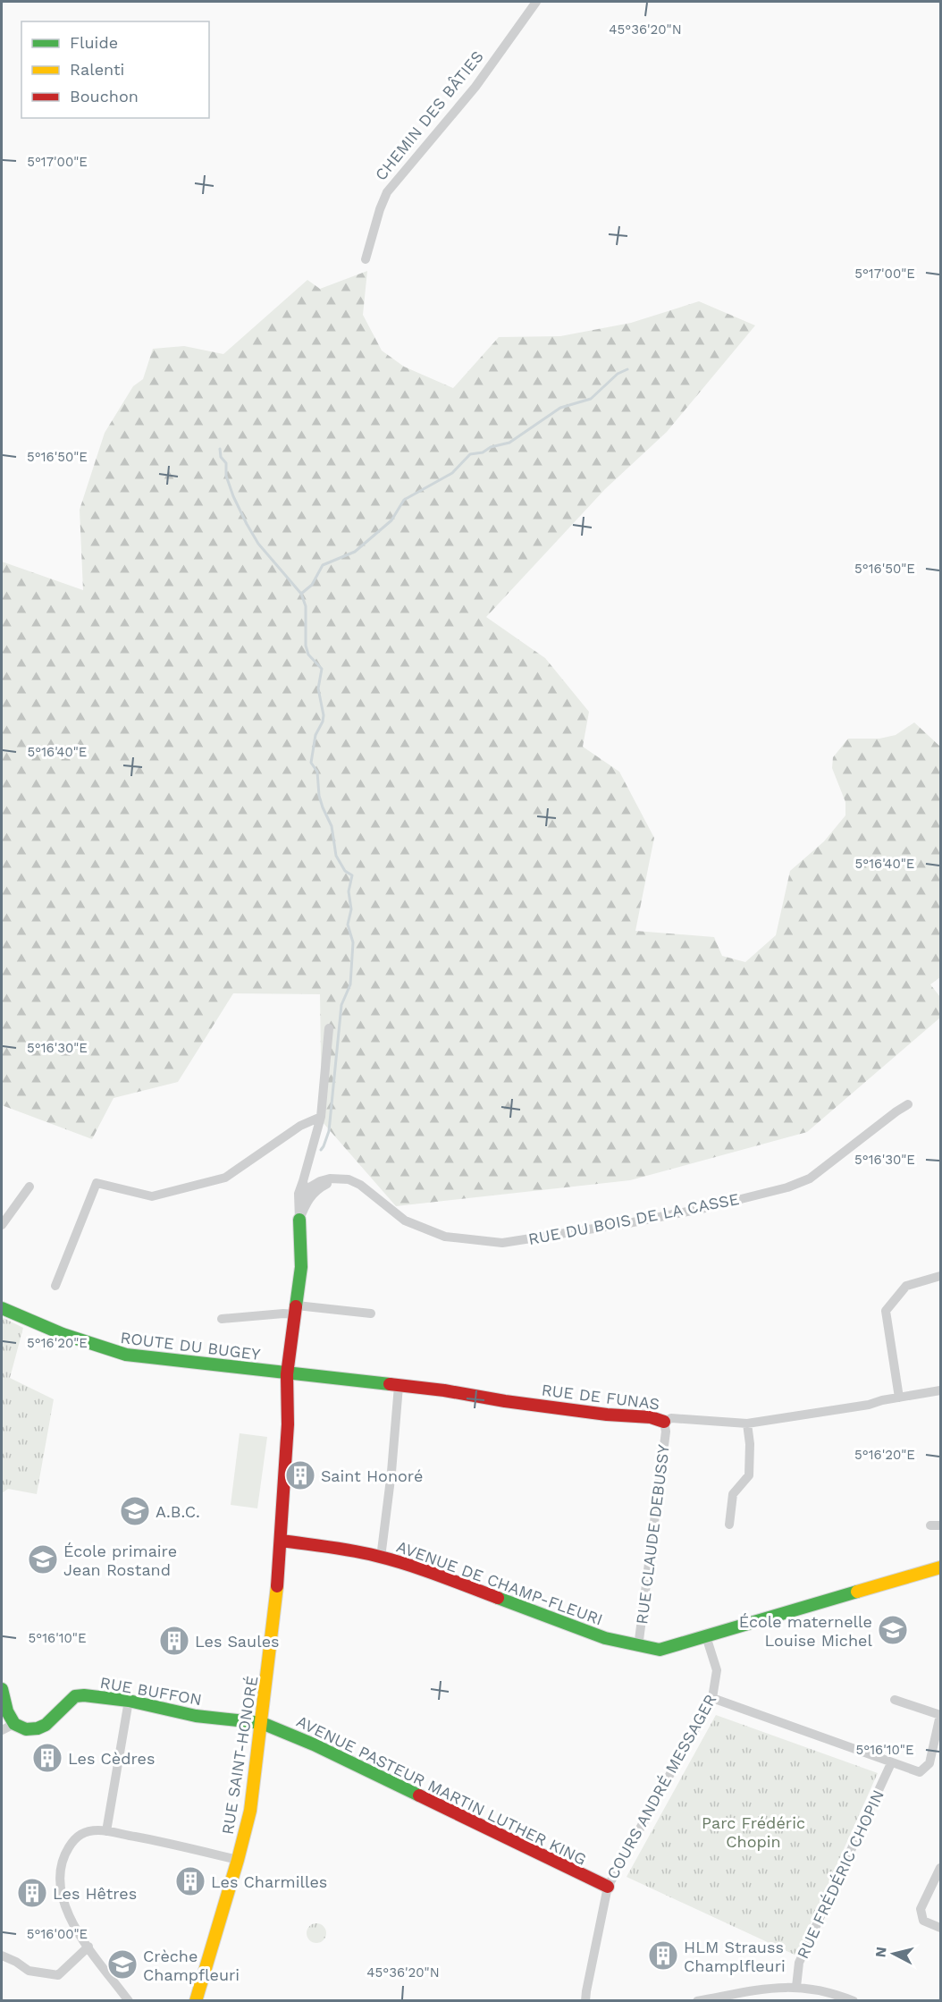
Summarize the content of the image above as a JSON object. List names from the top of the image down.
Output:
{
  "streets": {
    "street": [
      "CHEMIN DES BÂTIES",
      "RUE DU BOIS DE LA CASSE",
      "ROUTE DU BUGEY",
      "RUE DE FUNAS",
      "RUE CLAUDE DEBUSSY",
      "AVENUE DE CHAMP-FLEURI",
      "RUE BUFFON",
      "RUE SAINT-HONORÉ",
      "COURS ANDRÉ MESSAGER",
      "AVENUE PASTEUR MARTIN LUTHER KING",
      "RUE FRÉDÉRIC CHOPIN"
    ]
  },
  "crossings": [
    ["ROUTE DU BUGEY", "RUE DE FUNAS"],
    ["ROUTE DU BUGEY", "RUE SAINT-HONORÉ"],
    ["RUE DE FUNAS", "RUE CLAUDE DEBUSSY"],
    ["RUE DE FUNAS", "RUE SAINT-HONORÉ"],
    ["RUE CLAUDE DEBUSSY", "AVENUE DE CHAMP-FLEURI"],
    ["AVENUE DE CHAMP-FLEURI", "RUE SAINT-HONORÉ"],
    ["AVENUE DE CHAMP-FLEURI", "COURS ANDRÉ MESSAGER"],
    ["RUE BUFFON", "RUE SAINT-HONORÉ"],
    ["RUE BUFFON", "AVENUE PASTEUR MARTIN LUTHER KING"],
    ["RUE SAINT-HONORÉ", "AVENUE PASTEUR MARTIN LUTHER KING"],
    ["COURS ANDRÉ MESSAGER", "AVENUE PASTEUR MARTIN LUTHER KING"]
  ],
  "parks": ["Parc Frédéric Chopin"],
  "places": {
    "building": [
      "Saint Honoré",
      "Les Saules",
      "Les Cèdres",
      "Les Charmilles",
      "Les Hêtres",
      "HLM Strauss Champlfleuri"
    ],
    "school or university": [
      "A.B.C.",
      "École primaire Jean Rostand",
      "École maternelle Louise Michel",
      "Crèche Champfleuri"
    ]
  },
  "legend": ["Fluide", "Ralenti", "Bouchon"],
  "north": "left",
  "coordinates": [
    "45°36'20\"N",
    "5°17'00\"E",
    "5°16'50\"E",
    "5°16'40\"E",
    "5°16'30\"E",
    "5°16'20\"E",
    "5°16'10\"E",
    "5°16'00\"E"
  ]
}
